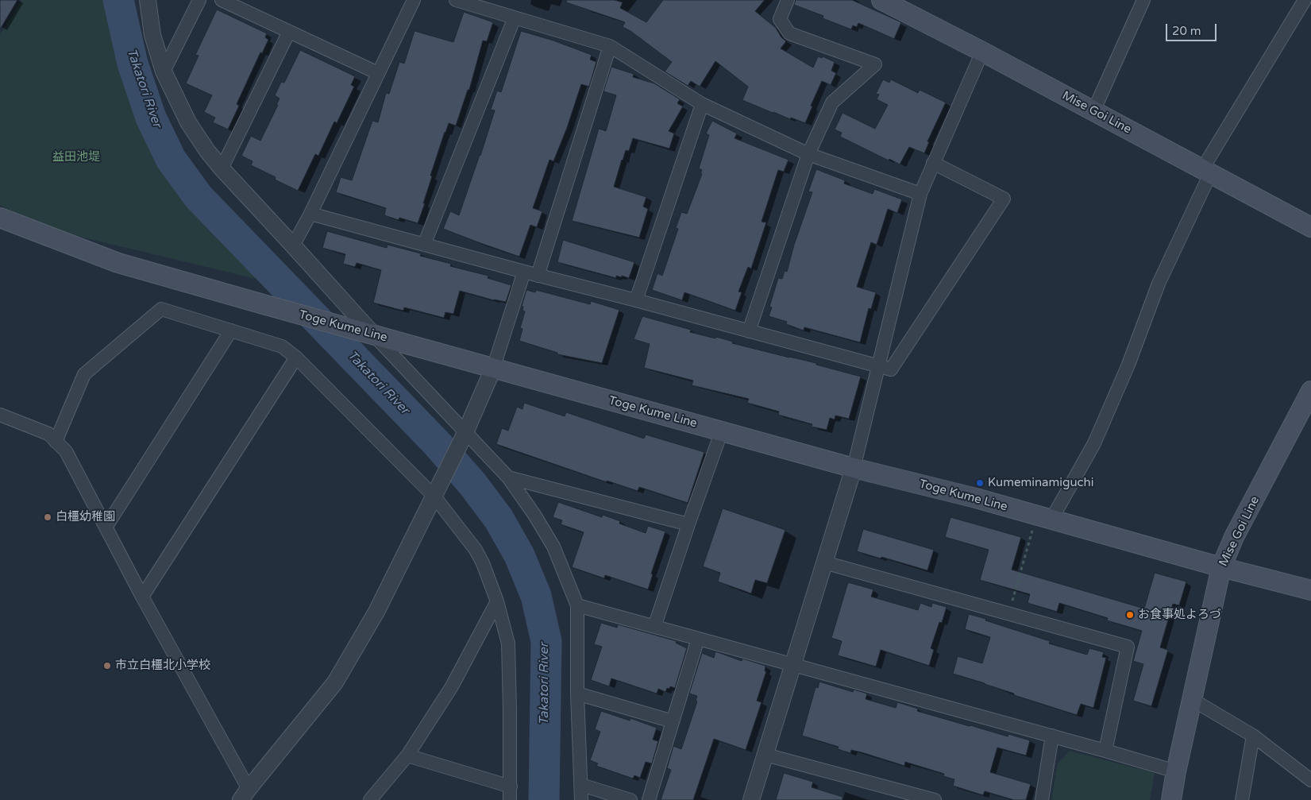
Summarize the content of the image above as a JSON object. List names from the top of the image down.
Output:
{
  "streets": {
    "main road": ["Mise Goi Line", "Toge Kume Line"]
  },
  "crossings": [
    ["Mise Goi Line", "Toge Kume Line"]
  ],
  "water": ["Takatori River"],
  "parks": ["益田池堤"],
  "places": [
    "Kumeminamiguchi",
    "白橿幼稚園",
    "お食事処よろづ",
    "市立白橿北小学校"
  ],
  "scale_bar": "20 m"
}
